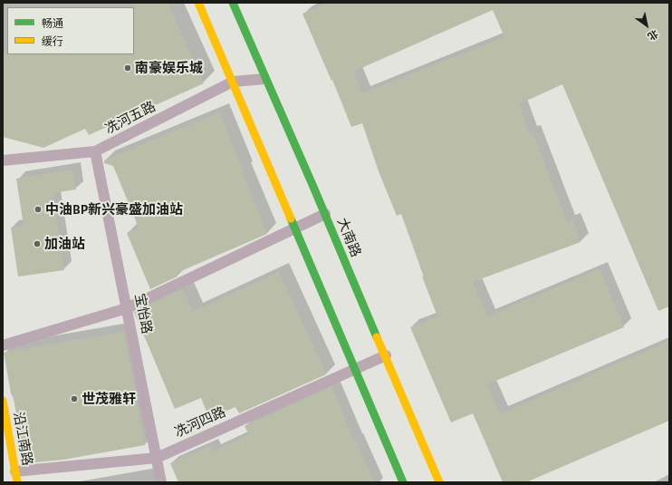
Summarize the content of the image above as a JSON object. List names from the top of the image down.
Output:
{
  "streets": {
    "street": ["大南路", "沿江南路"],
    "lane": ["冼河五路", "宝怡路", "冼河四路"]
  },
  "crossings": [
    ["冼河五路", "大南路"],
    ["冼河五路", "宝怡路"],
    ["大南路", "冼河四路"],
    ["宝怡路", "冼河四路"],
    ["冼河四路", "沿江南路"]
  ],
  "places": [
    "南豪娱乐城",
    "中油BP新兴豪盛加油站",
    "加油站",
    "世茂雅轩"
  ],
  "legend": ["畅通", "缓行"],
  "north": "bottom right"
}
